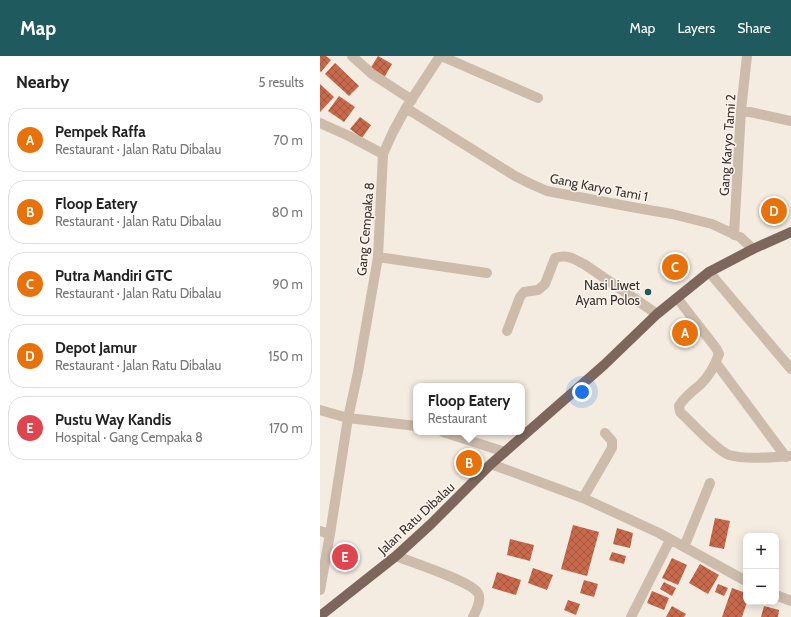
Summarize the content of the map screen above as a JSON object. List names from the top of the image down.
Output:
{
  "streets": {
    "main road": ["Jalan Ratu Dibalau"],
    "street": ["Gang Karyo Tami 2", "Gang Karyo Tami 1", "Gang Cempaka 8"]
  },
  "crossings": [
    ["Gang Karyo Tami 2", "Gang Karyo Tami 1"],
    ["Gang Karyo Tami 1", "Gang Cempaka 8"],
    ["Gang Karyo Tami 1", "Jalan Ratu Dibalau"]
  ],
  "places": ["Nasi Liwet Ayam Polos"],
  "page": {
    "header": "Map",
    "nav": ["Map", "Layers", "Share"],
    "heading": ["Nearby", "5 results"],
    "list": [
      {
        "mark": "A",
        "name": "Pempek Raffa",
        "note": "Restaurant · Jalan Ratu Dibalau",
        "value": "70 m"
      },
      {
        "mark": "B",
        "name": "Floop Eatery",
        "note": "Restaurant · Jalan Ratu Dibalau",
        "value": "80 m"
      },
      {
        "mark": "C",
        "name": "Putra Mandiri GTC",
        "note": "Restaurant · Jalan Ratu Dibalau",
        "value": "90 m"
      },
      {
        "mark": "D",
        "name": "Depot Jamur",
        "note": "Restaurant · Jalan Ratu Dibalau",
        "value": "150 m"
      },
      {
        "mark": "E",
        "name": "Pustu Way Kandis",
        "note": "Hospital · Gang Cempaka 8",
        "value": "170 m"
      }
    ],
    "pins": [
      "D",
      "C",
      "A",
      "B",
      "E"
    ],
    "popup": ["Floop Eatery", "Restaurant"],
    "map_buttons": ["+", "−"]
  }
}
